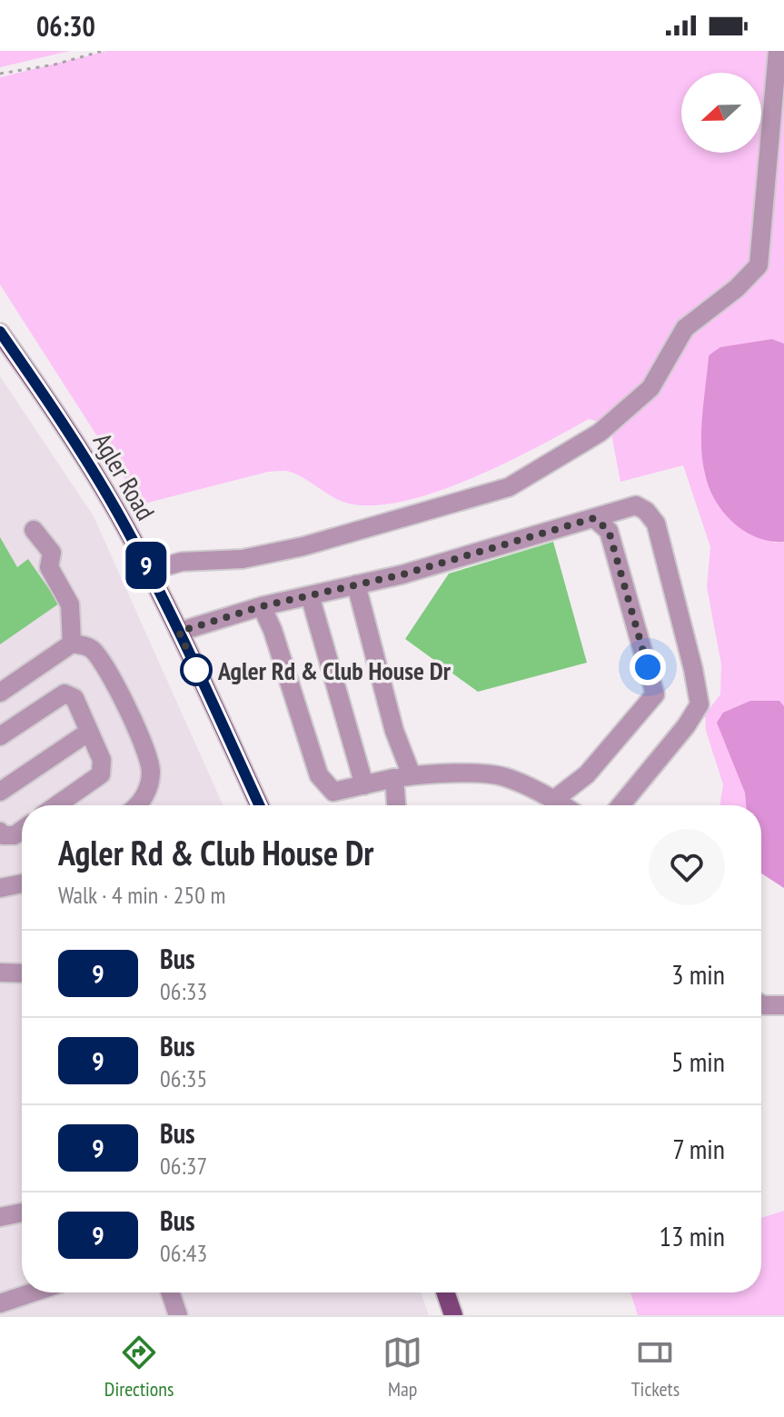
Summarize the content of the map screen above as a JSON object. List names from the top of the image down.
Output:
{
  "streets": {
    "main road": ["Agler Road"]
  },
  "places": ["Agler Rd & Club House Dr"],
  "lines": ["bus line 9"],
  "north": "left",
  "page": {
    "status": "06:30",
    "on_map": "9",
    "heading": ["Agler Rd & Club House Dr", "Walk · 4 min · 250 m"],
    "list": [
      {
        "mark": "9",
        "name": "Bus",
        "note": "06:33",
        "value": "3 min"
      },
      {
        "mark": "9",
        "name": "Bus",
        "note": "06:35",
        "value": "5 min"
      },
      {
        "mark": "9",
        "name": "Bus",
        "note": "06:37",
        "value": "7 min"
      },
      {
        "mark": "9",
        "name": "Bus",
        "note": "06:43",
        "value": "13 min"
      }
    ],
    "tabs": ["Directions", "Map", "Tickets"]
  }
}
